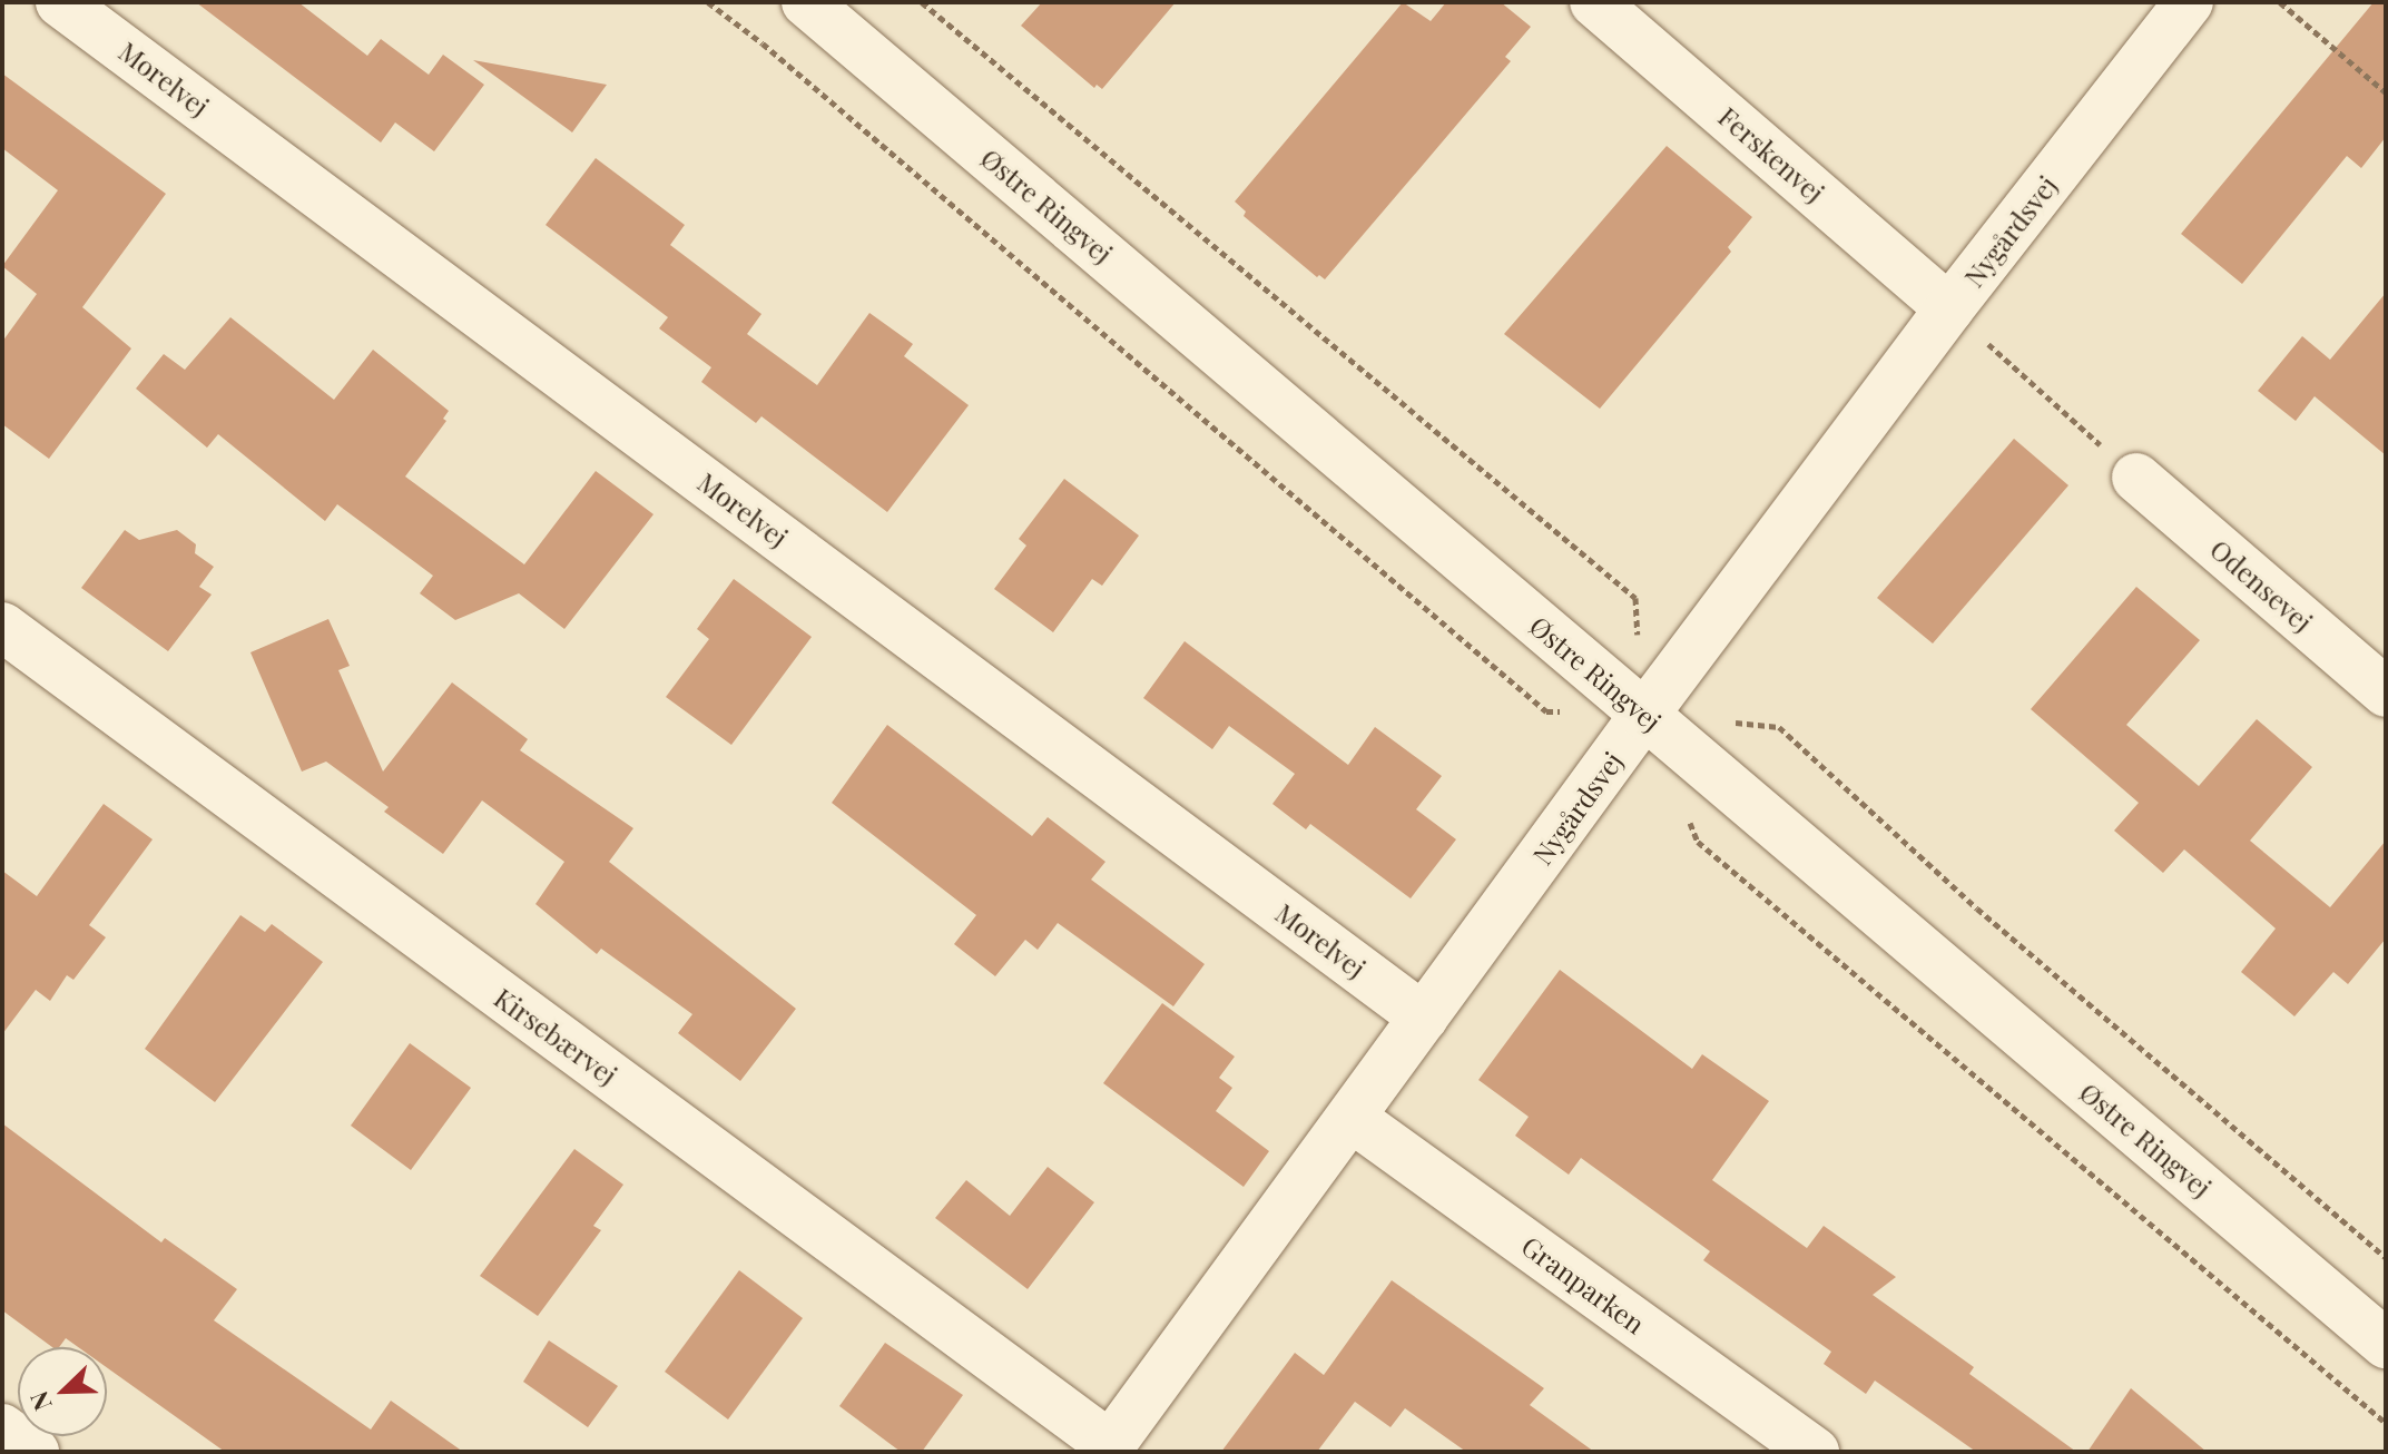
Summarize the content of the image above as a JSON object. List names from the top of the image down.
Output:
{
  "streets": {
    "street": [
      "Morelvej",
      "Ferskenvej",
      "Østre Ringvej",
      "Nygårdsvej",
      "Odensevej",
      "Kirsebærvej",
      "Granparken"
    ]
  },
  "crossings": [
    ["Morelvej", "Nygårdsvej"],
    ["Ferskenvej", "Nygårdsvej"],
    ["Østre Ringvej", "Nygårdsvej"],
    ["Nygårdsvej", "Kirsebærvej"],
    ["Nygårdsvej", "Granparken"]
  ],
  "north": "bottom left"
}
